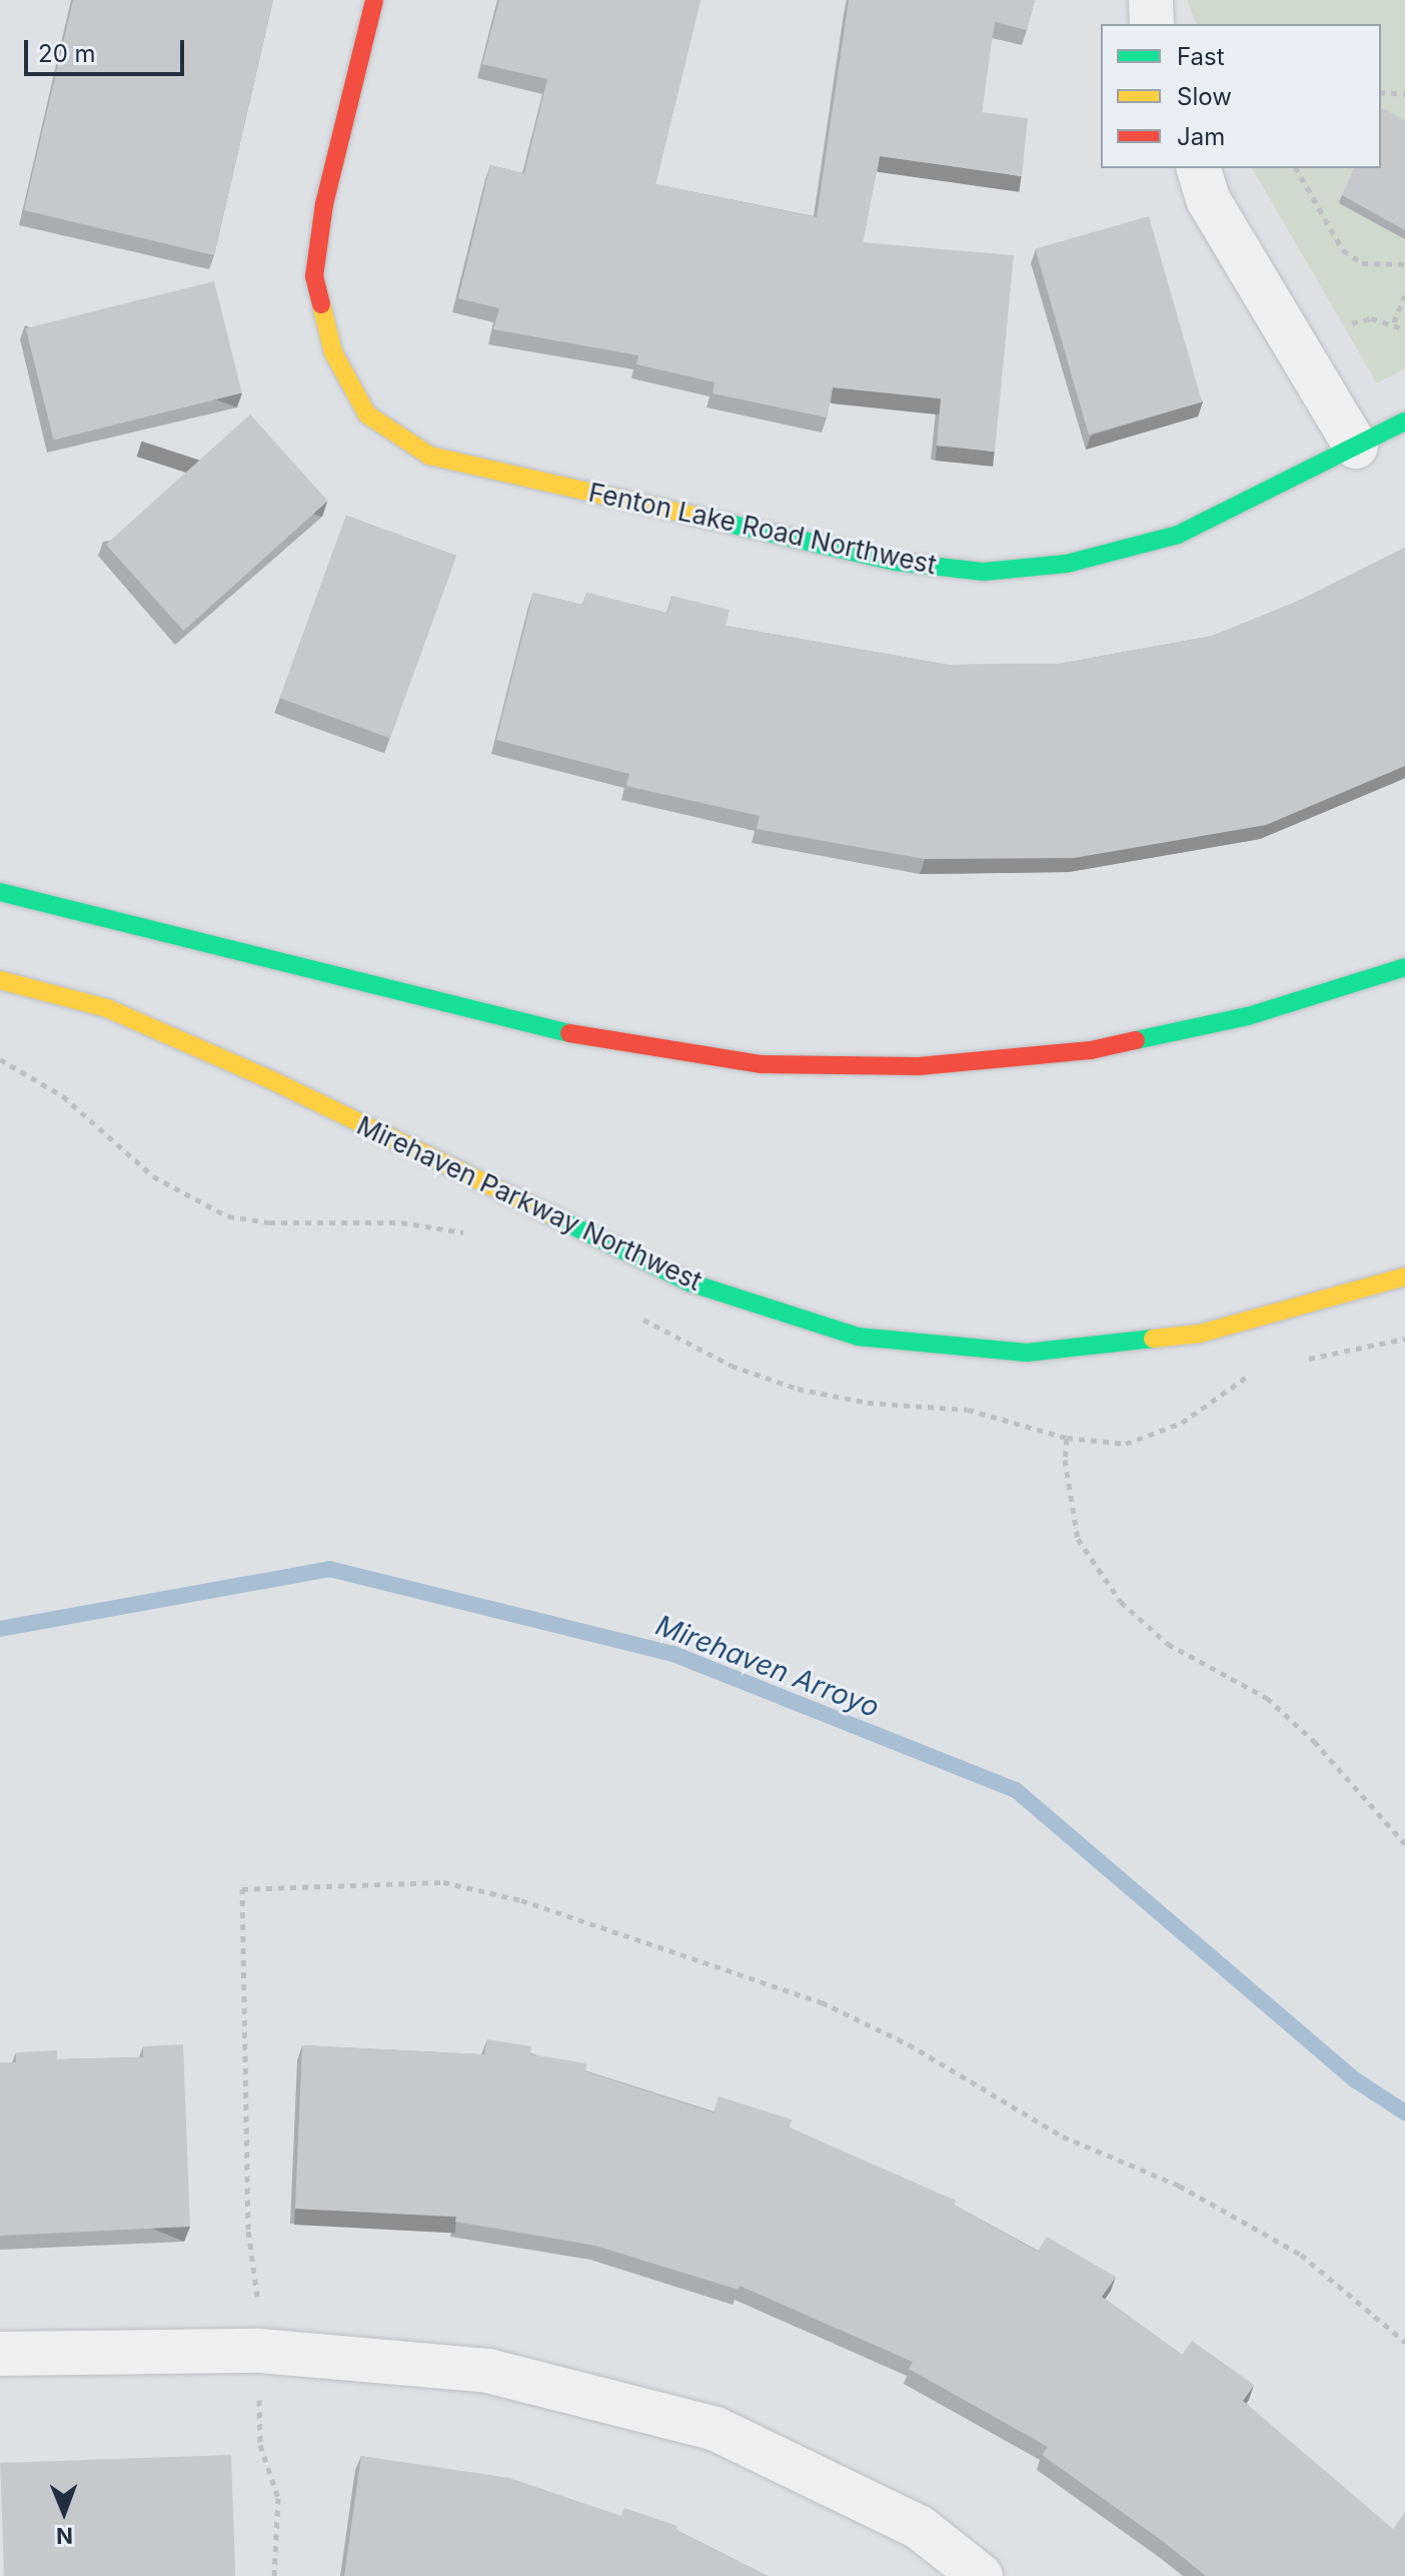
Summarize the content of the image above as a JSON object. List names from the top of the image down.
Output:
{
  "streets": {
    "street": ["Fenton Lake Road Northwest", "Mirehaven Parkway Northwest"]
  },
  "water": ["Mirehaven Arroyo"],
  "legend": ["Fast", "Slow", "Jam"],
  "scale_bar": "20 m",
  "north": "bottom"
}
